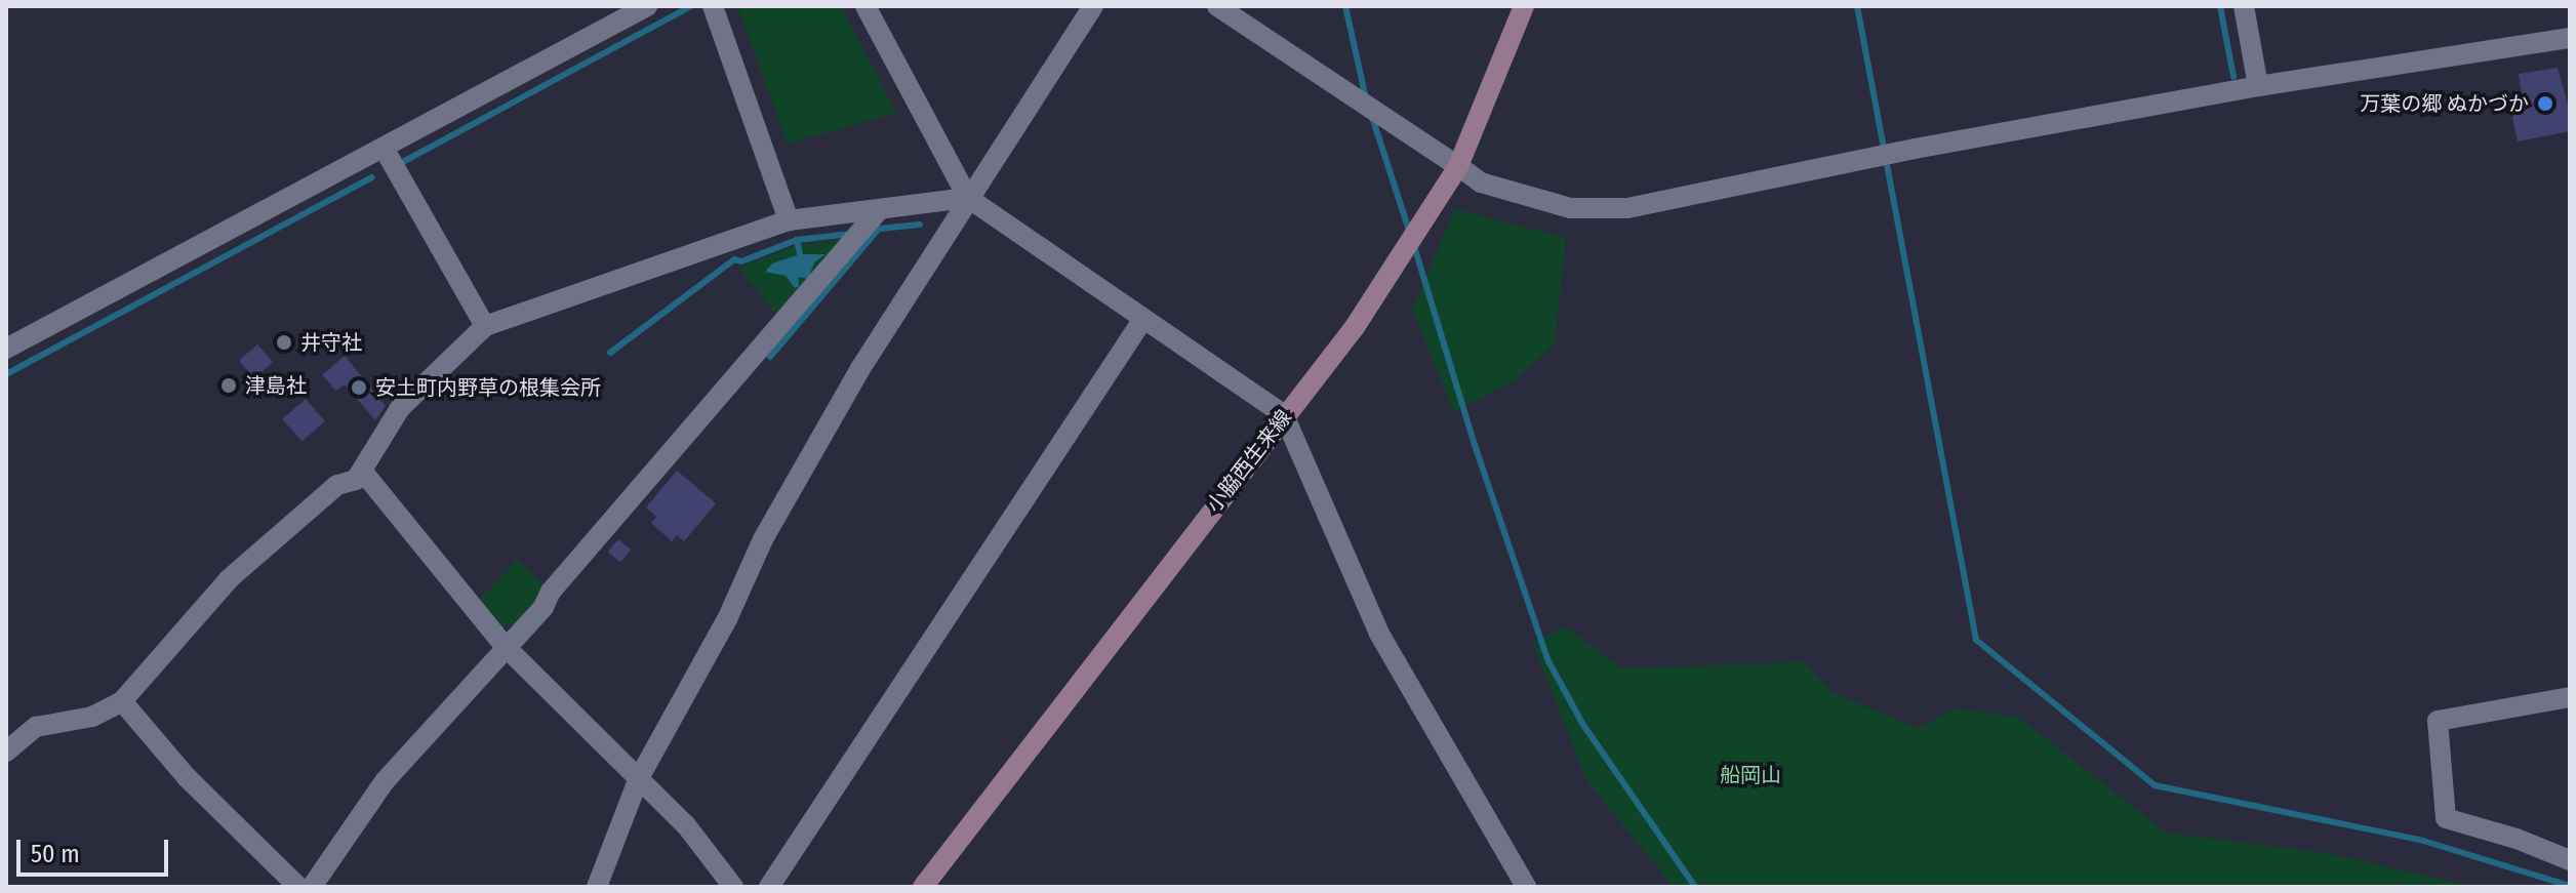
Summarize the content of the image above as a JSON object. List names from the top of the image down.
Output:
{
  "streets": {
    "main road": ["小脇西生来線"]
  },
  "parks": ["船岡山"],
  "places": [
    "万葉の郷 ぬかづか",
    "井守社",
    "津島社",
    "安土町内野草の根集会所"
  ],
  "scale_bar": "50 m"
}
